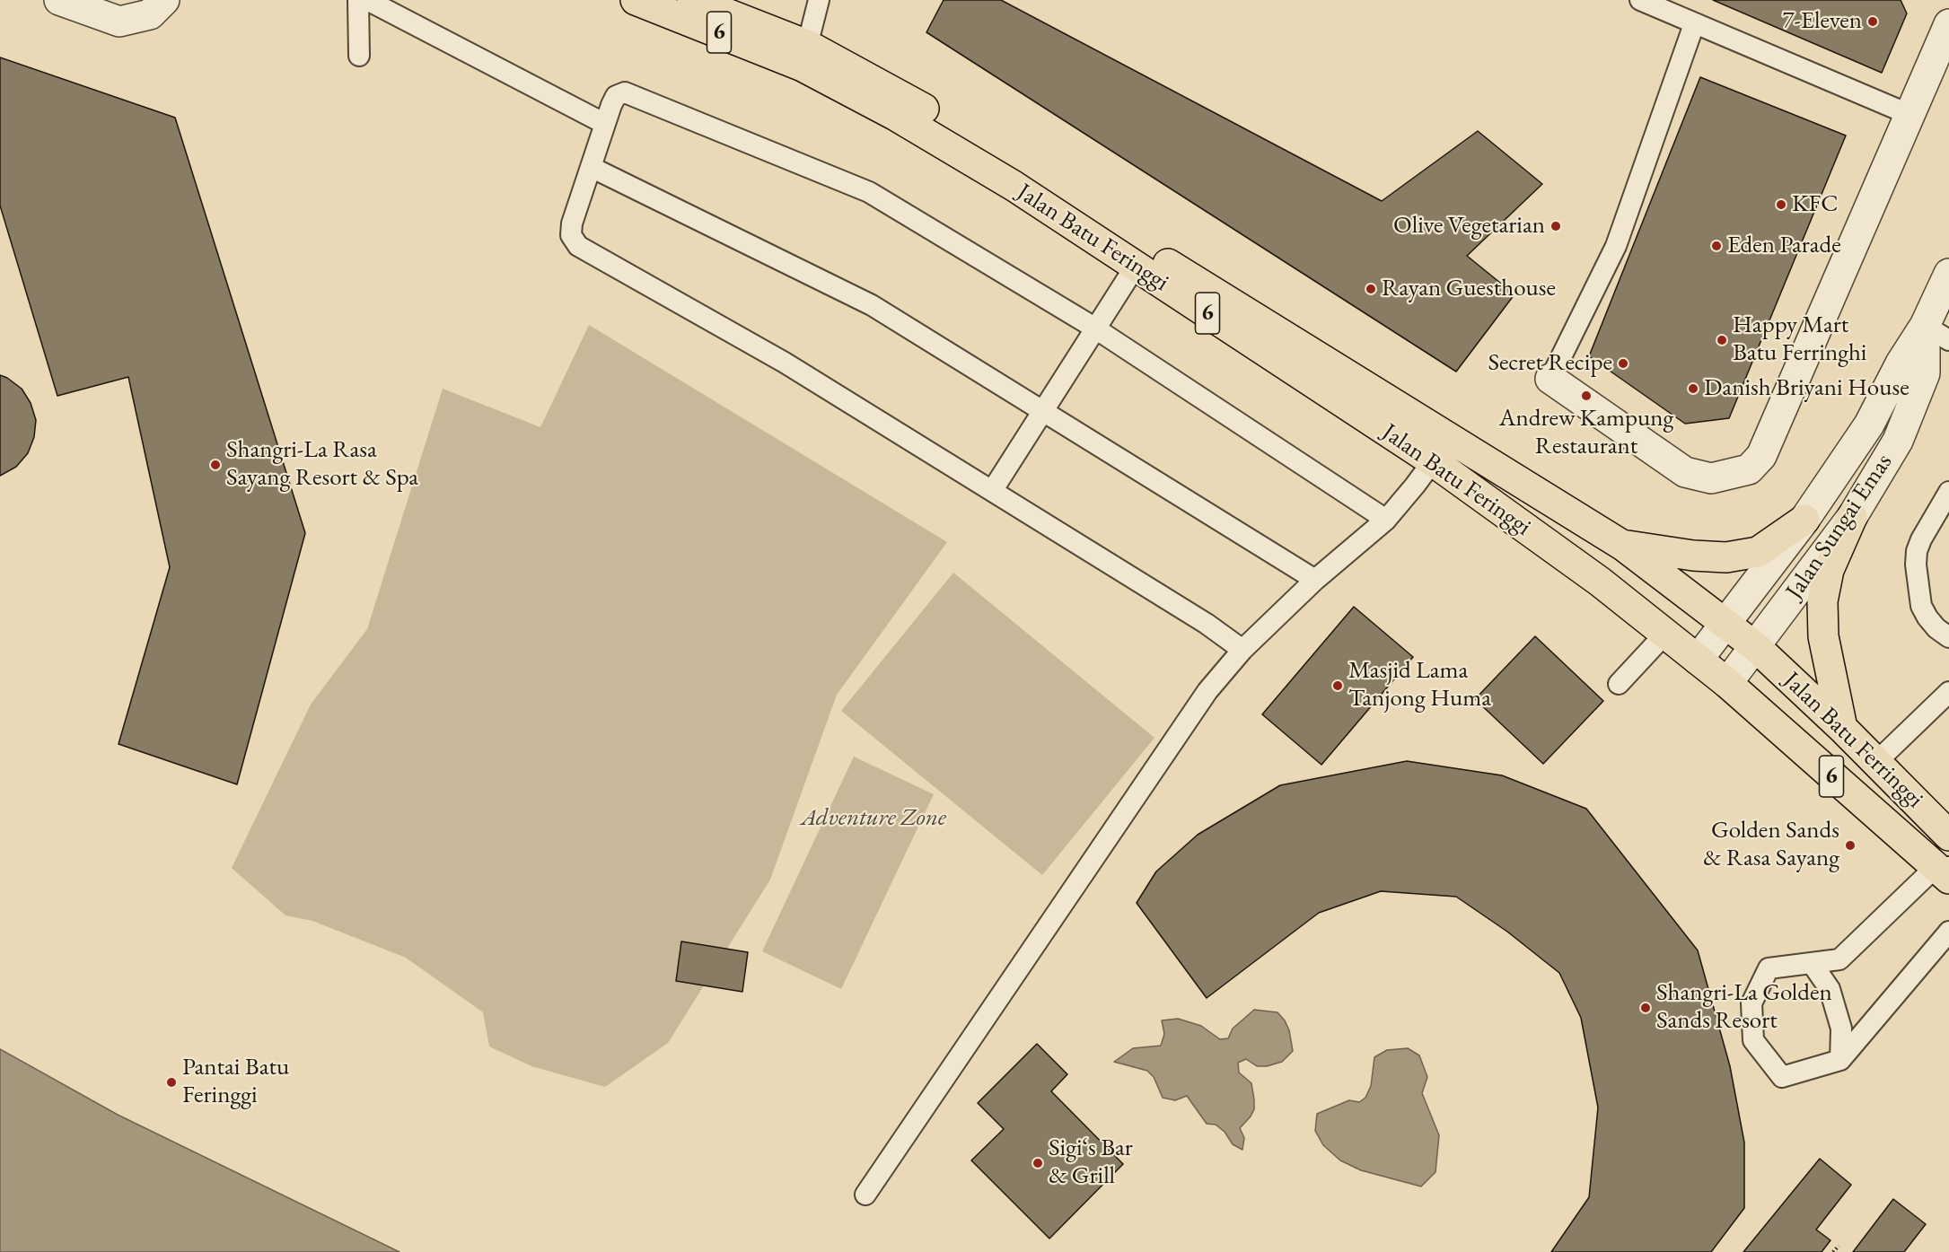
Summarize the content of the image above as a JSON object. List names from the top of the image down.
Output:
{
  "streets": {
    "main road": ["6", "Jalan Batu Feringgi", "Jalan Batu Ferringgi"],
    "street": ["Jalan Sungai Emas"]
  },
  "crossings": [
    ["Jalan Batu Feringgi", "Jalan Sungai Emas"],
    ["Jalan Batu Feringgi", "Jalan Batu Ferringgi"],
    ["Jalan Sungai Emas", "Jalan Batu Ferringgi"]
  ],
  "parks": ["Adventure Zone"],
  "places": [
    "7-Eleven",
    "KFC",
    "Olive Vegetarian",
    "Eden Parade",
    "Rayan Guesthouse",
    "Happy Mart Batu Ferringhi",
    "Secret Recipe",
    "Danish Briyani House",
    "Andrew Kampung Restaurant",
    "Shangri-La Rasa Sayang Resort & Spa",
    "Masjid Lama Tanjong Huma",
    "Golden Sands & Rasa Sayang",
    "Shangri-La Golden Sands Resort",
    "Pantai Batu Feringgi",
    "Sigi‘s Bar & Grill"
  ]
}
